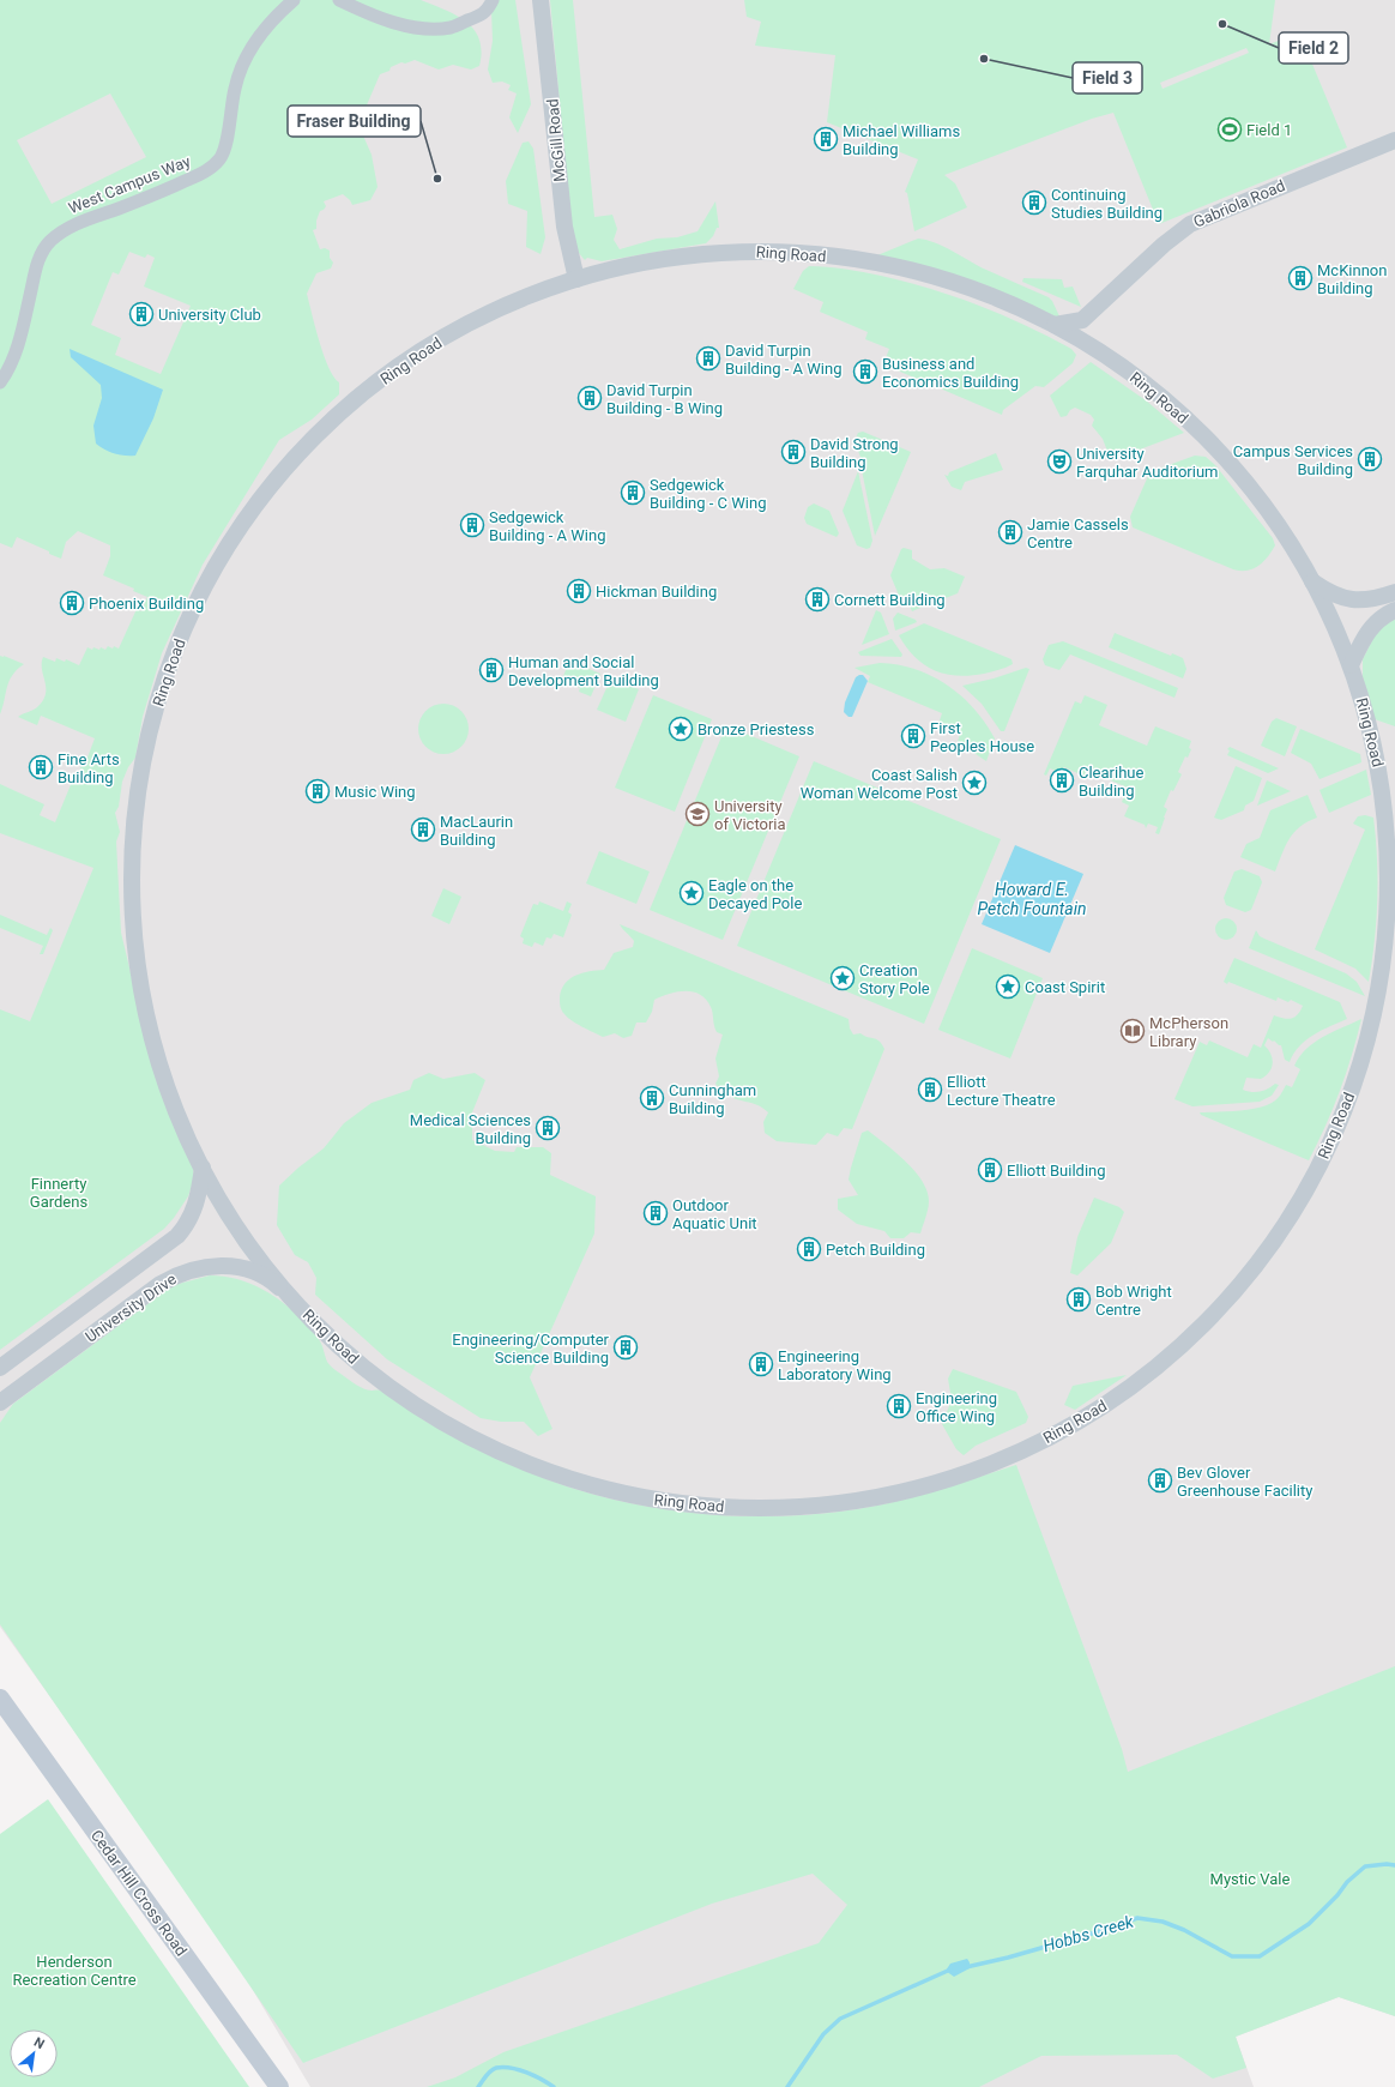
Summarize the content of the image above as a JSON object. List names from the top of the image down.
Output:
{
  "streets": {
    "main road": ["Cedar Hill Cross Road"],
    "street": [
      "McGill Road",
      "West Campus Way",
      "Gabriola Road",
      "Ring Road",
      "University Drive"
    ]
  },
  "crossings": [
    ["McGill Road", "Ring Road"],
    ["Gabriola Road", "Ring Road"],
    ["Ring Road", "University Drive"]
  ],
  "water": ["Howard E. Petch Fountain", "Hobbs Creek"],
  "parks": ["Finnerty Gardens", "Mystic Vale", "Henderson Recreation Centre"],
  "places": {
    "other": ["Field 2", "Field 3", "Fraser Building"],
    "sports": ["Field 1"],
    "building": [
      "Michael Williams Building",
      "Continuing Studies Building",
      "McKinnon Building",
      "University Club",
      "David Turpin Building - A Wing",
      "Business and Economics Building",
      "David Turpin Building - B Wing",
      "David Strong Building",
      "Campus Services Building",
      "Sedgewick Building - C Wing",
      "Sedgewick Building - A Wing",
      "Jamie Cassels Centre",
      "Hickman Building",
      "Cornett Building",
      "Phoenix Building",
      "Human and Social Development Building",
      "First Peoples House",
      "Fine Arts Building",
      "Clearihue Building",
      "Music Wing",
      "MacLaurin Building",
      "Elliott Lecture Theatre",
      "Cunningham Building",
      "Medical Sciences Building",
      "Elliott Building",
      "Outdoor Aquatic Unit",
      "Petch Building",
      "Bob Wright Centre",
      "Engineering/Computer Science Building",
      "Engineering Laboratory Wing",
      "Engineering Office Wing",
      "Bev Glover Greenhouse Facility"
    ],
    "theatre": ["University Farquhar Auditorium"],
    "place": [
      "Bronze Priestess",
      "Coast Salish Woman Welcome Post",
      "Eagle on the Decayed Pole",
      "Creation Story Pole",
      "Coast Spirit"
    ],
    "school or university": ["University of Victoria"],
    "library": ["McPherson Library"]
  },
  "north": "top right"
}
